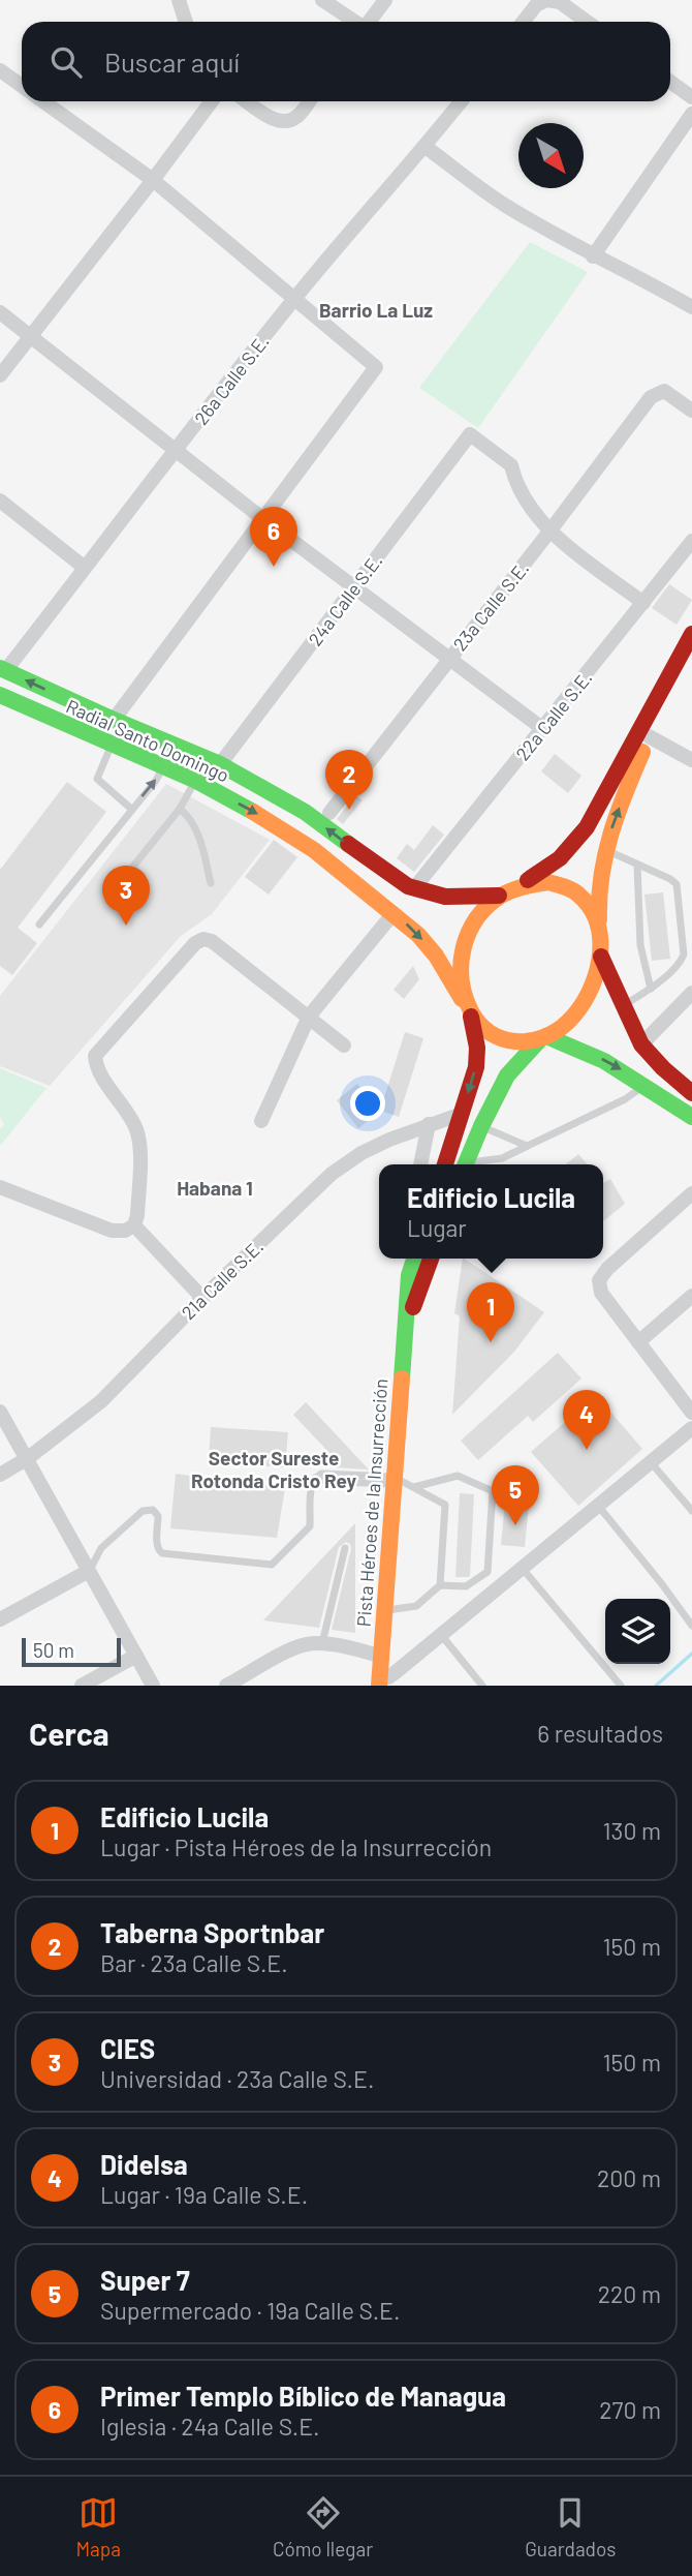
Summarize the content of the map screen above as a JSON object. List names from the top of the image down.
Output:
{
  "streets": {
    "main road": ["Radial Santo Domingo", "Pista Héroes de la Insurrección"],
    "street": [
      "26a Calle S.E.",
      "24a Calle S.E.",
      "23a Calle S.E.",
      "22a Calle S.E.",
      "21a Calle S.E."
    ]
  },
  "crossings": [
    ["26a Calle S.E.", "Radial Santo Domingo"],
    ["24a Calle S.E.", "23a Calle S.E."],
    ["24a Calle S.E.", "Radial Santo Domingo"],
    ["22a Calle S.E.", "Radial Santo Domingo"]
  ],
  "districts": ["Barrio La Luz", "Habana 1", "Sector Sureste Rotonda Cristo Rey"],
  "scale_bar": "50 m",
  "north": "bottom right",
  "page": {
    "search": "Buscar aquí",
    "pins": [
      "6",
      "2",
      "3",
      "1",
      "4",
      "5"
    ],
    "popup": ["Edificio Lucila", "Lugar"],
    "scale": "50 m",
    "heading": ["Cerca", "6 resultados"],
    "list": [
      {
        "mark": "1",
        "name": "Edificio Lucila",
        "note": "Lugar · Pista Héroes de la Insurrección",
        "value": "130 m"
      },
      {
        "mark": "2",
        "name": "Taberna Sportnbar",
        "note": "Bar · 23a Calle S.E.",
        "value": "150 m"
      },
      {
        "mark": "3",
        "name": "CIES",
        "note": "Universidad · 23a Calle S.E.",
        "value": "150 m"
      },
      {
        "mark": "4",
        "name": "Didelsa",
        "note": "Lugar · 19a Calle S.E.",
        "value": "200 m"
      },
      {
        "mark": "5",
        "name": "Super 7",
        "note": "Supermercado · 19a Calle S.E.",
        "value": "220 m"
      },
      {
        "mark": "6",
        "name": "Primer Templo Bíblico de Managua",
        "note": "Iglesia · 24a Calle S.E.",
        "value": "270 m"
      }
    ],
    "nav": ["Mapa", "Cómo llegar", "Guardados"]
  }
}
